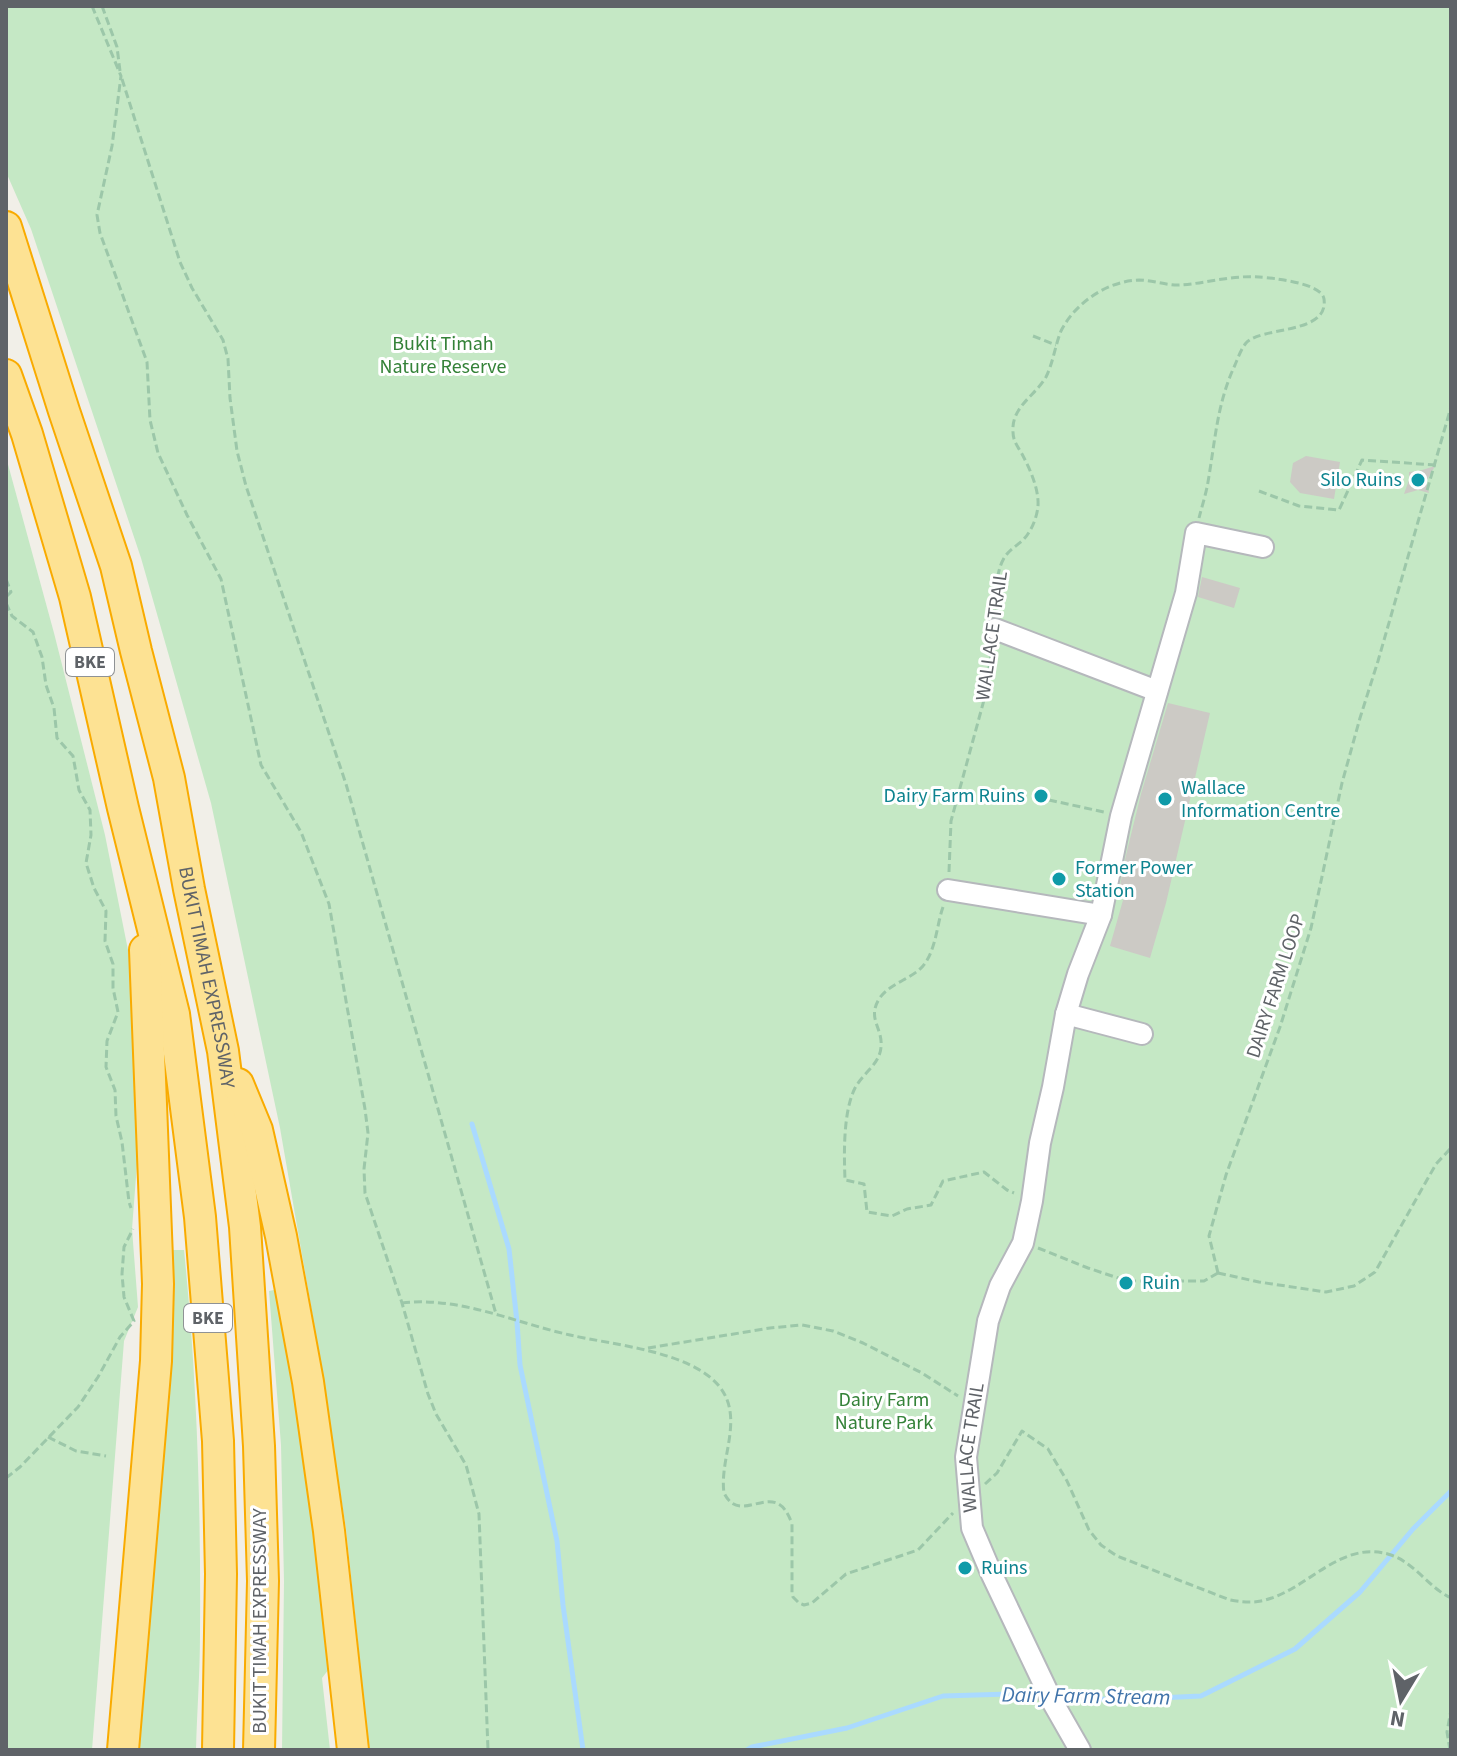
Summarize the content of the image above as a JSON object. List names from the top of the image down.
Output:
{
  "streets": {
    "highway": ["BKE", "BUKIT TIMAH EXPRESSWAY"],
    "lane": ["WALLACE TRAIL"],
    "path": ["DAIRY FARM LOOP"]
  },
  "water": ["Dairy Farm Stream"],
  "parks": ["Bukit Timah Nature Reserve", "Dairy Farm Nature Park"],
  "places": [
    "Silo Ruins",
    "Dairy Farm Ruins",
    "Wallace Information Centre",
    "Former Power Station",
    "Ruin",
    "Ruins"
  ],
  "north": "bottom"
}
